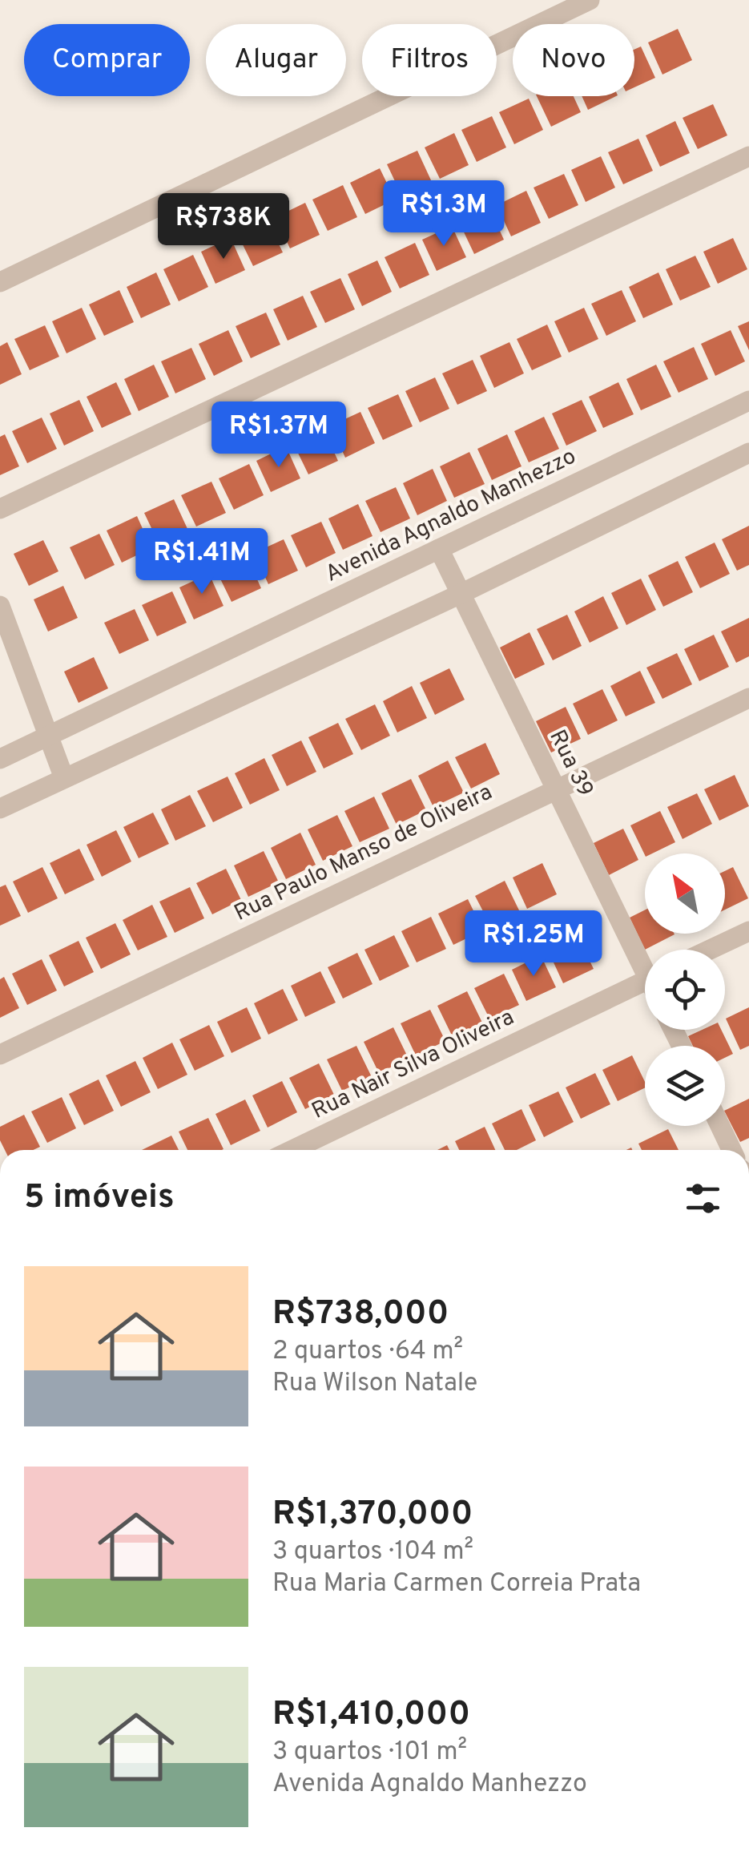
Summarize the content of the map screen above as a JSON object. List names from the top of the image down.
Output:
{
  "streets": {
    "street": [
      "Avenida Agnaldo Manhezzo",
      "Rua 39",
      "Rua Paulo Manso de Oliveira",
      "Rua Nair Silva Oliveira"
    ]
  },
  "crossings": [
    ["Avenida Agnaldo Manhezzo", "Rua 39"],
    ["Rua 39", "Rua Paulo Manso de Oliveira"]
  ],
  "north": "top left",
  "page": {
    "chip": [
      "Comprar",
      "Alugar",
      "Filtros",
      "Novo"
    ],
    "price": [
      "R$1.3M",
      "R$738K",
      "R$1.37M",
      "R$1.41M",
      "R$1.25M"
    ],
    "heading": "5 imóveis",
    "list": [
      {
        "name": "R$738,000",
        "note": "2 quartos · 64 m² · Rua Wilson Natale"
      },
      {
        "name": "R$1,370,000",
        "note": "3 quartos · 104 m² · Rua Maria Carmen Correia Prata"
      },
      {
        "name": "R$1,410,000",
        "note": "3 quartos · 101 m² · Avenida Agnaldo Manhezzo"
      }
    ]
  }
}
